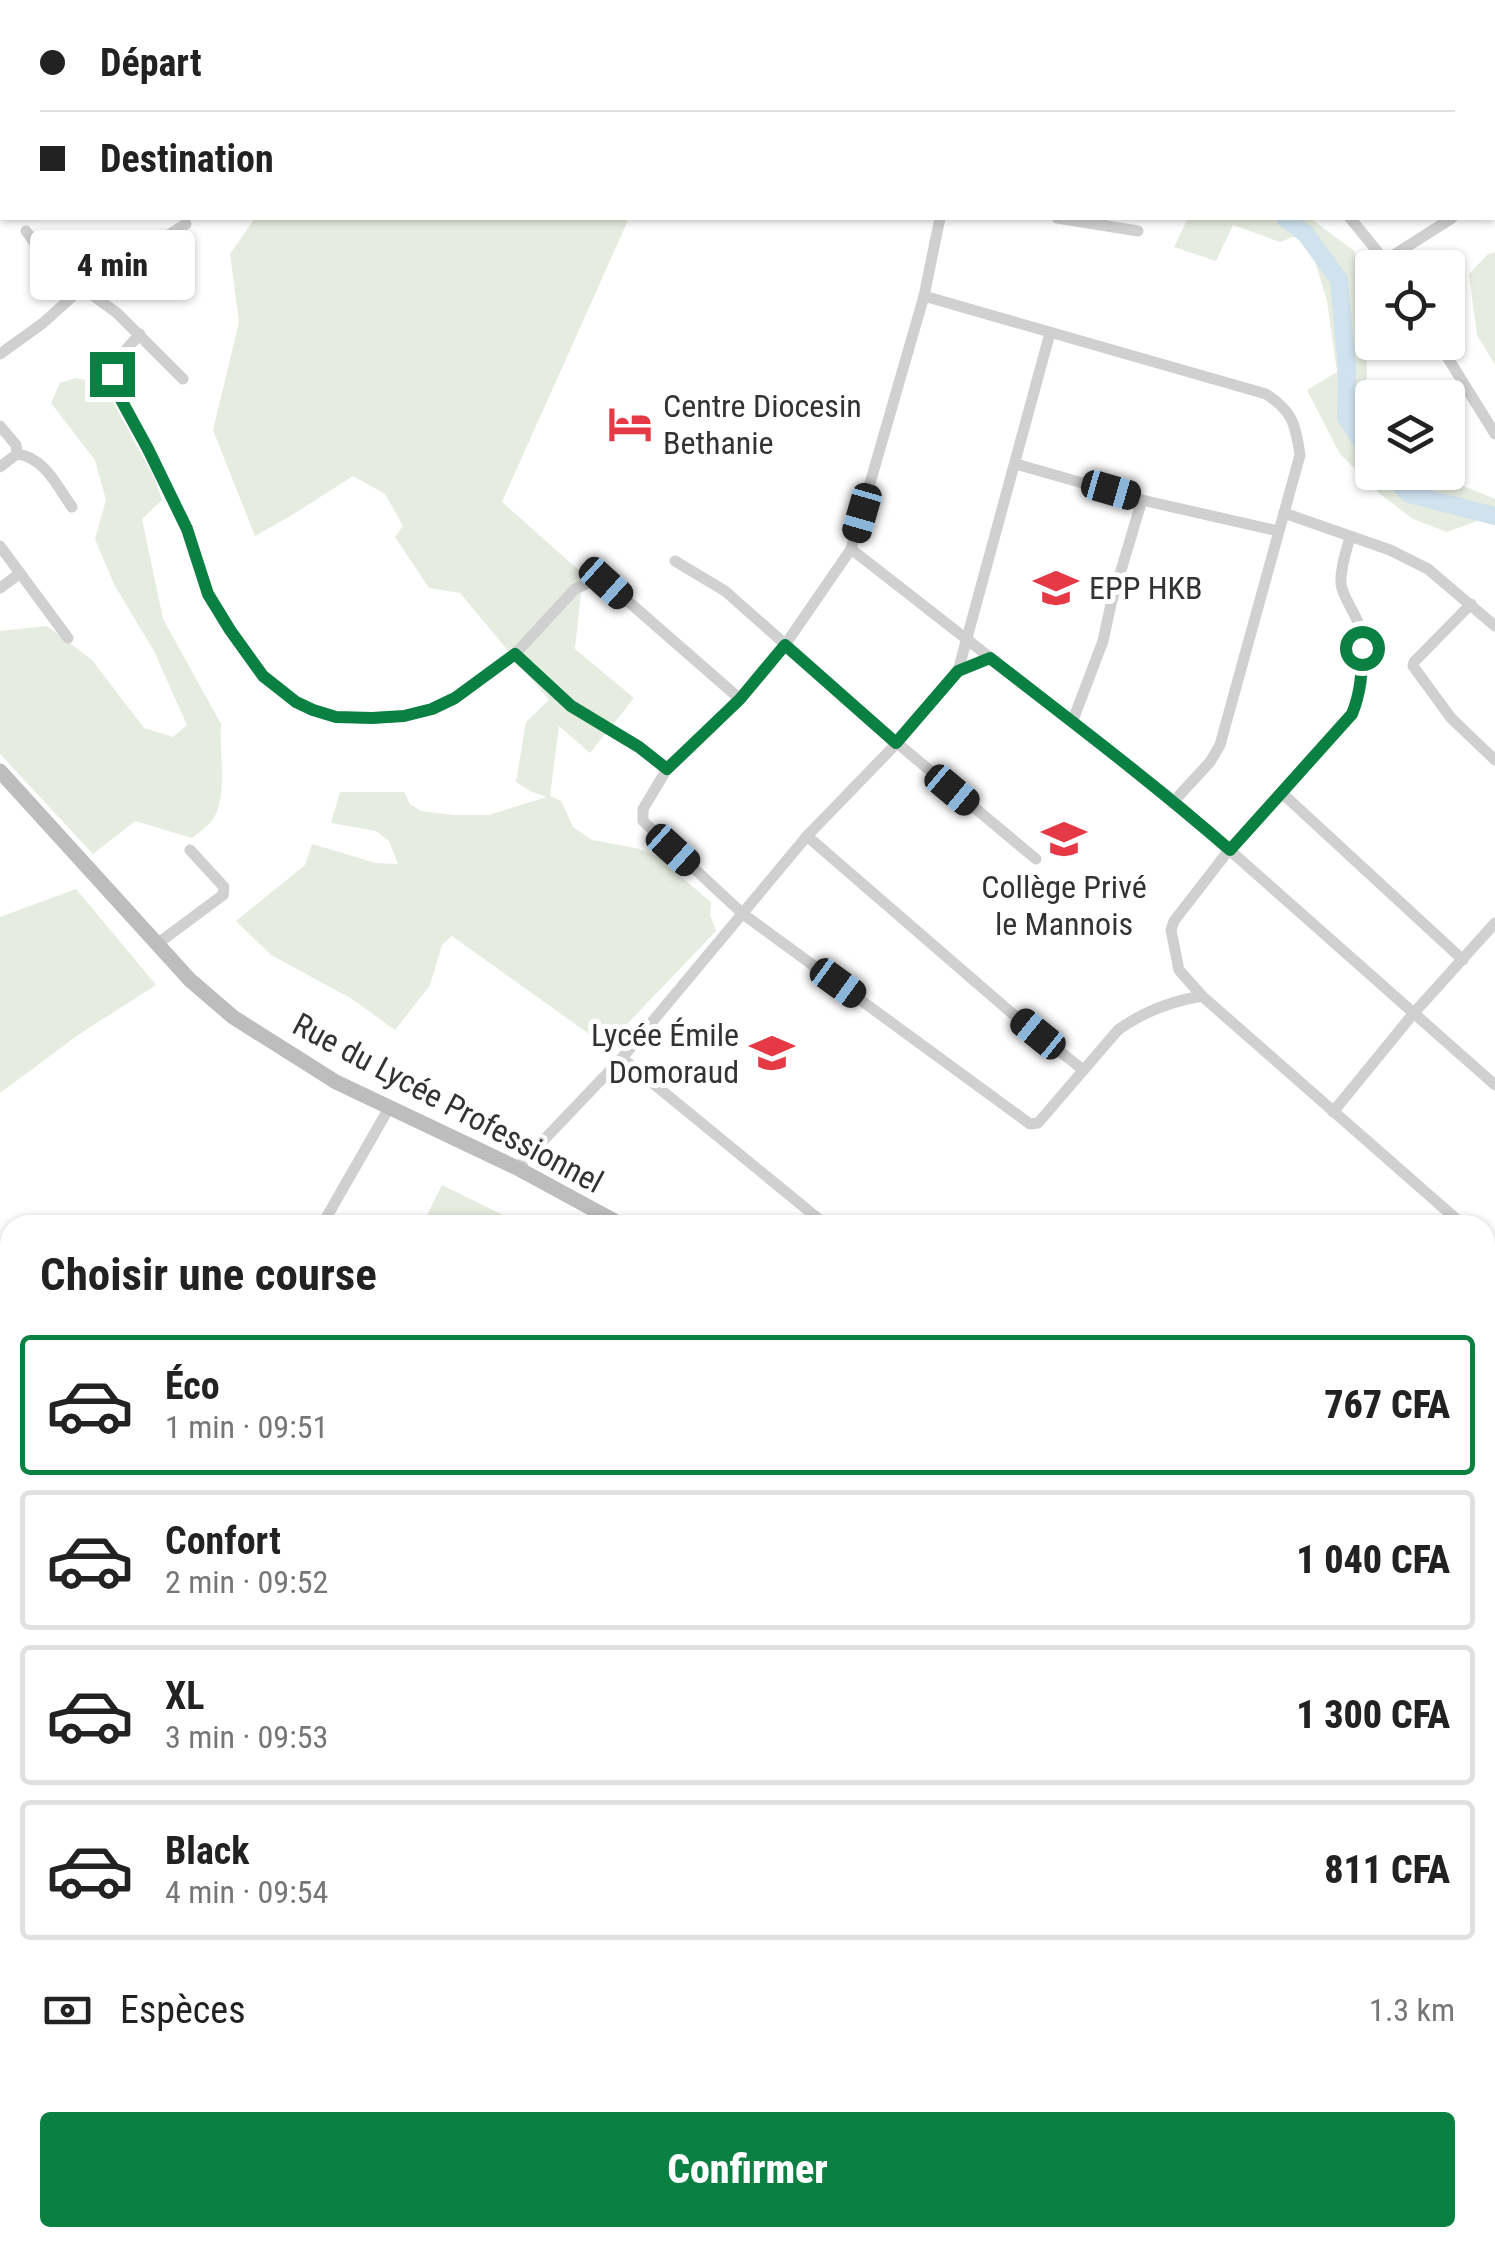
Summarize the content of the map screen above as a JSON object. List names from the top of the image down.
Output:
{
  "streets": {
    "main road": ["Rue du Lycée Professionnel"]
  },
  "places": {
    "hotel": ["Centre Diocesin Bethanie"],
    "school or university": ["EPP HKB", "Collège Privé le Mannois", "Lycée Émile Domoraud"]
  },
  "page": {
    "banner": ["Départ", "Destination"],
    "bubble": "4 min",
    "heading": "Choisir une course",
    "list": [
      {
        "name": "Éco",
        "note": "1 min · 09:51",
        "value": "767 CFA"
      },
      {
        "name": "Confort",
        "note": "2 min · 09:52",
        "value": "1 040 CFA"
      },
      {
        "name": "XL",
        "note": "3 min · 09:53",
        "value": "1 300 CFA"
      },
      {
        "name": "Black",
        "note": "4 min · 09:54",
        "value": "811 CFA"
      }
    ],
    "pay": ["Espèces", "1.3 km"],
    "buttons": "Confirmer"
  }
}
